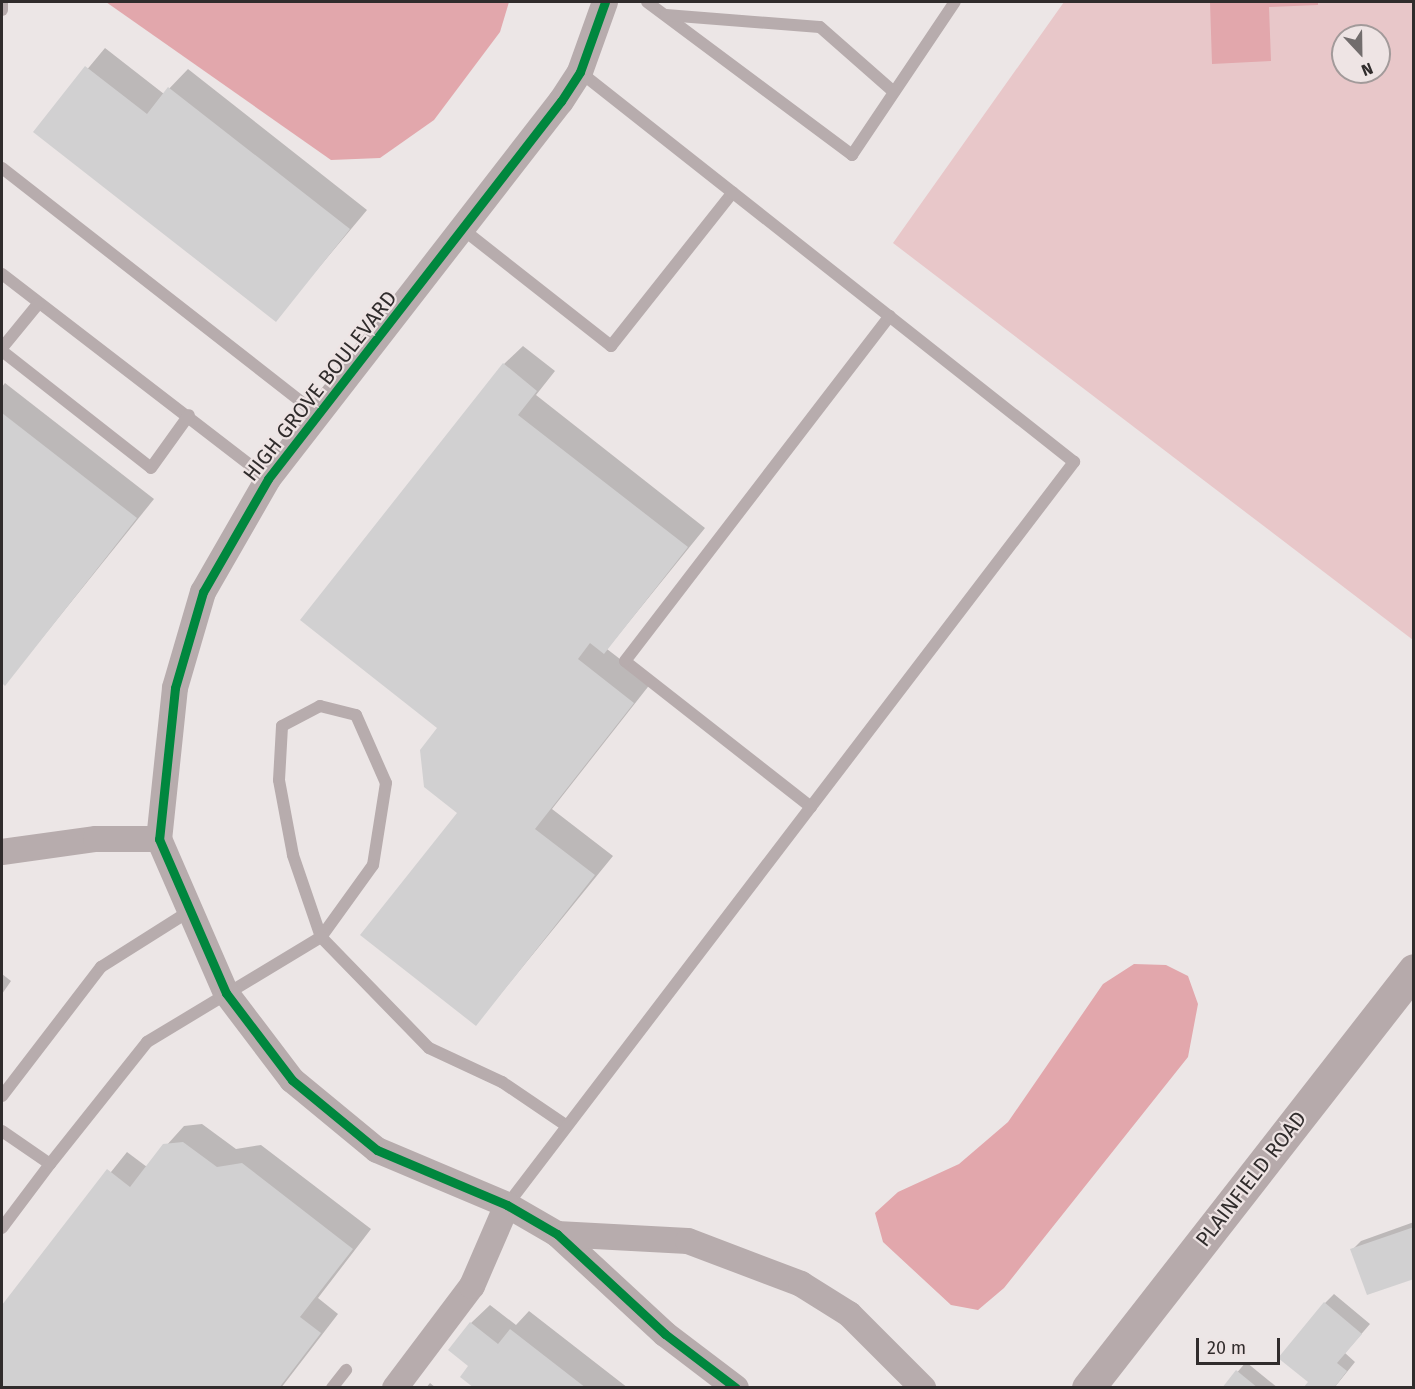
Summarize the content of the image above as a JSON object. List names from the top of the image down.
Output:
{
  "streets": {
    "main road": ["PLAINFIELD ROAD"],
    "street": ["HIGH GROVE BOULEVARD"]
  },
  "scale_bar": "20 m",
  "north": "bottom"
}
